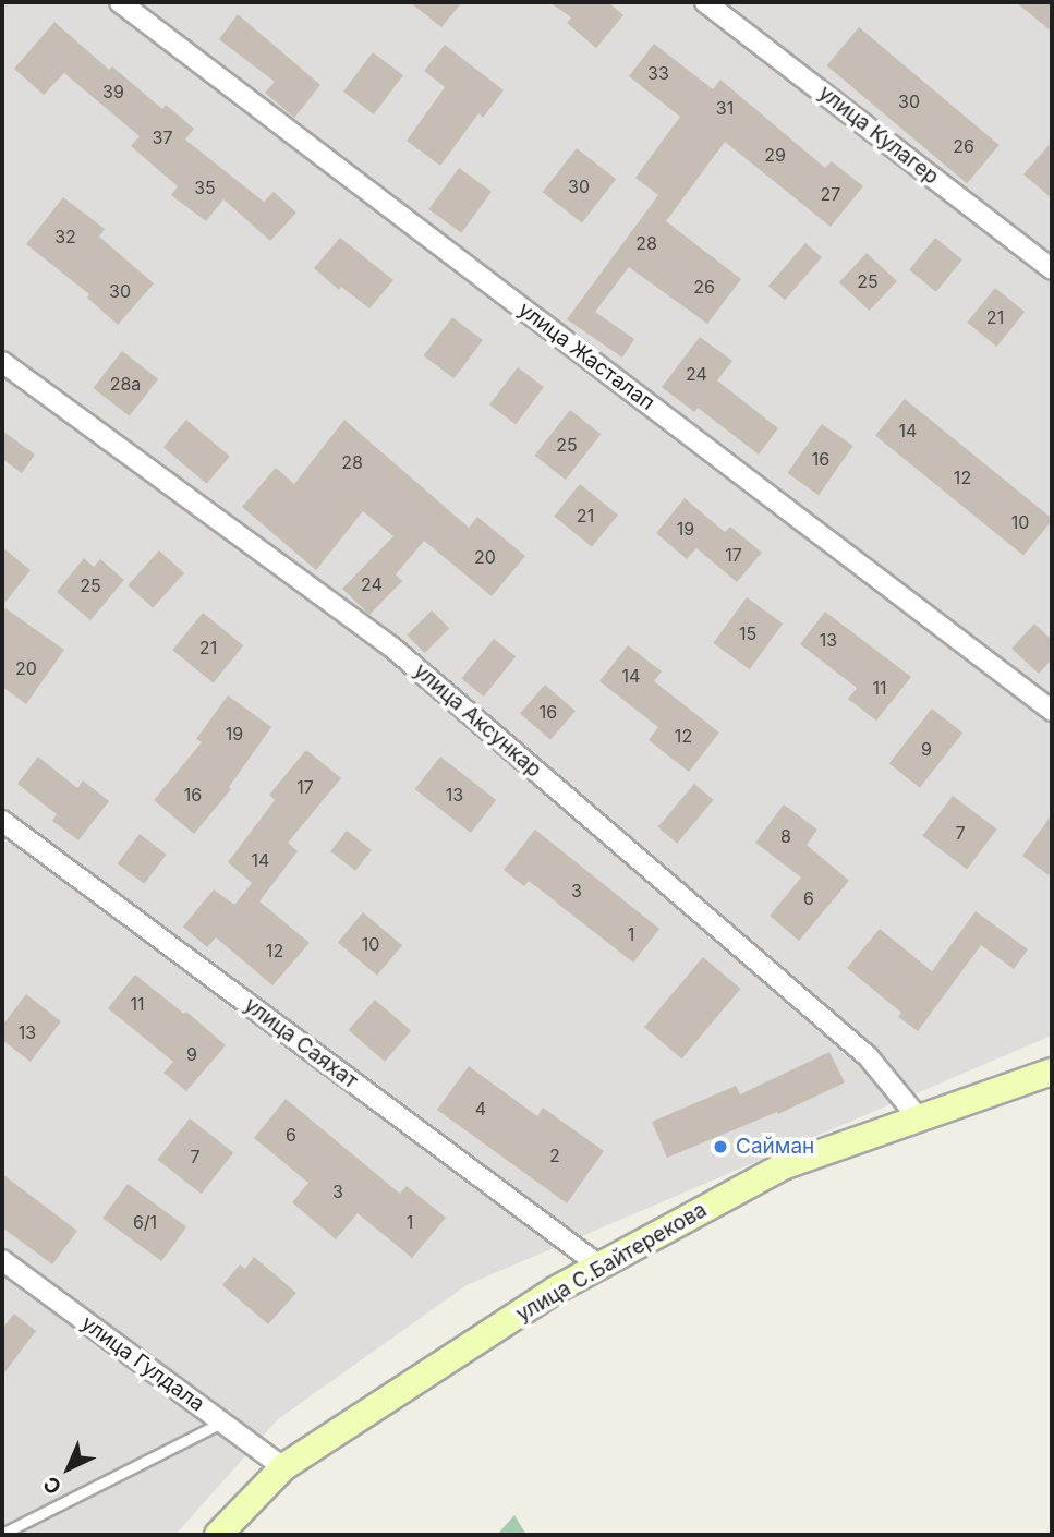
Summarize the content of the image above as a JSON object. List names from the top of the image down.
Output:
{
  "streets": {
    "main road": ["улица С.Байтерекова"],
    "street": [
      "улица Кулагер",
      "улица Жасталап",
      "улица Аксункар",
      "улица Саяхат",
      "улица Гулдала"
    ]
  },
  "crossings": [
    ["улица Аксункар", "улица С.Байтерекова"],
    ["улица Саяхат", "улица С.Байтерекова"],
    ["улица С.Байтерекова", "улица Гулдала"]
  ],
  "places": ["Сайман"],
  "house_numbers": [
    "33",
    "39",
    "30",
    "31",
    "37",
    "26",
    "29",
    "30",
    "35",
    "27",
    "32",
    "28",
    "25",
    "26",
    "30",
    "21",
    "24",
    "28а",
    "14",
    "25",
    "16",
    "28",
    "12",
    "21",
    "10",
    "19",
    "17",
    "20",
    "24",
    "25",
    "15",
    "13",
    "21",
    "20",
    "14",
    "11",
    "16",
    "19",
    "12",
    "9",
    "17",
    "16",
    "13",
    "7",
    "8",
    "14",
    "3",
    "6",
    "1",
    "10",
    "12",
    "11",
    "13",
    "9",
    "4",
    "6",
    "2",
    "7",
    "3",
    "6/1",
    "1"
  ],
  "north": "bottom left"
}
